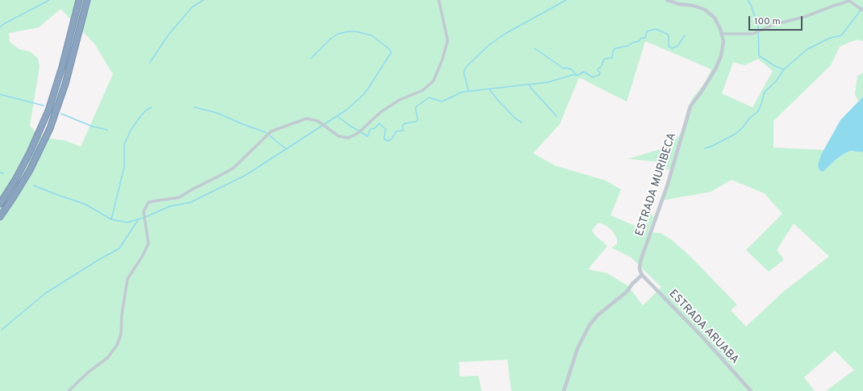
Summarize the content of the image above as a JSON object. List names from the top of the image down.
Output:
{
  "streets": {
    "street": ["ESTRADA MURIBECA", "ESTRADA ARUABA"]
  },
  "crossings": [
    ["ESTRADA MURIBECA", "ESTRADA ARUABA"]
  ],
  "scale_bar": "100 m"
}
